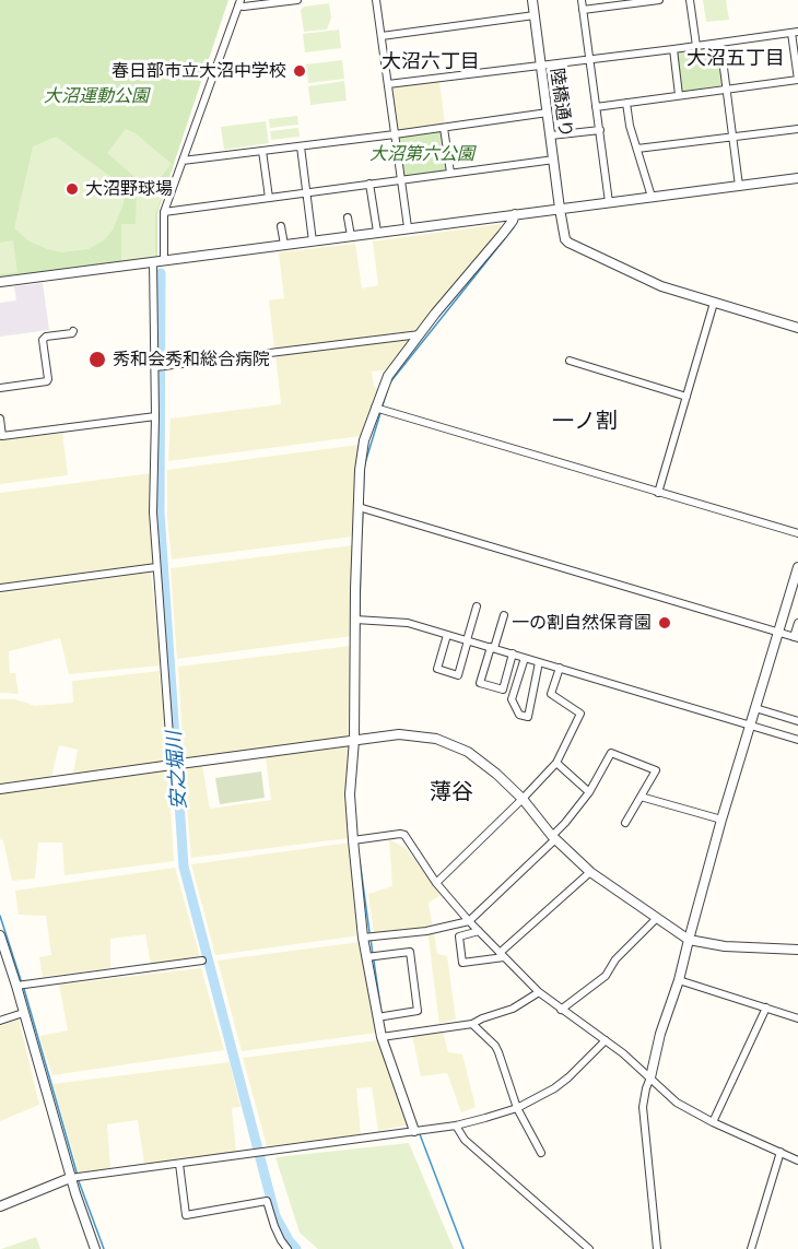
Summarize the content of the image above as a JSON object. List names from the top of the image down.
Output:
{
  "streets": {
    "street": ["陸橋通り"]
  },
  "districts": [
    "大沼五丁目",
    "大沼六丁目",
    "一ノ割",
    "薄谷"
  ],
  "water": ["安之堀川"],
  "parks": ["大沼運動公園", "大沼第六公園"],
  "places": [
    "春日部市立大沼中学校",
    "大沼野球場",
    "秀和会秀和総合病院",
    "一の割自然保育園"
  ]
}
